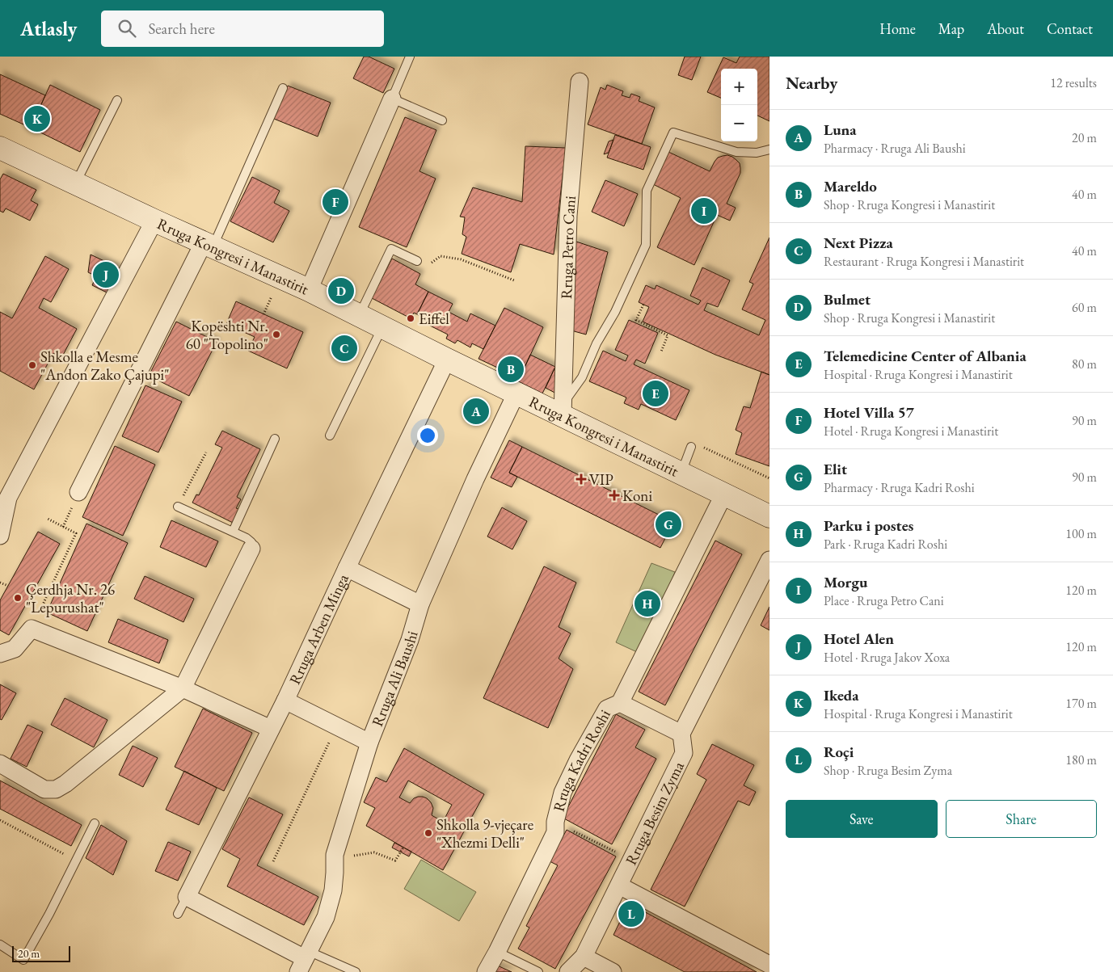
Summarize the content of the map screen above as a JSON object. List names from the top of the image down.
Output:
{
  "streets": {
    "street": [
      "Rruga Petro Cani",
      "Rruga Kongresi i Manastirit",
      "Rruga Arben Minga",
      "Rruga Ali Baushi",
      "Rruga Kadri Roshi",
      "Rruga Besim Zyma"
    ]
  },
  "crossings": [
    ["Rruga Petro Cani", "Rruga Kongresi i Manastirit"],
    ["Rruga Kongresi i Manastirit", "Rruga Arben Minga"],
    ["Rruga Kongresi i Manastirit", "Rruga Ali Baushi"],
    ["Rruga Kongresi i Manastirit", "Rruga Kadri Roshi"]
  ],
  "places": {
    "other": [
      "Eiffel",
      "Kopështi Nr. 60 \"Topolino\"",
      "Shkolla e Mesme \"Andon Zako Çajupi\"",
      "Çerdhja Nr. 26 \"Lepurushat\"",
      "Shkolla 9-vjeçare \"Xhezmi Delli\""
    ],
    "health": ["VIP", "Koni"]
  },
  "scale_bar": "20 m",
  "page": {
    "header": "Atlasly",
    "search": "Search here",
    "nav": [
      "Home",
      "Map",
      "About",
      "Contact"
    ],
    "heading": ["Nearby", "12 results"],
    "map_buttons": ["+", "−"],
    "pins": [
      "K",
      "F",
      "I",
      "J",
      "D",
      "C",
      "B",
      "E",
      "A",
      "G",
      "H",
      "L"
    ],
    "list": [
      {
        "mark": "A",
        "name": "Luna",
        "note": "Pharmacy · Rruga Ali Baushi",
        "value": "20 m"
      },
      {
        "mark": "B",
        "name": "Mareldo",
        "note": "Shop · Rruga Kongresi i Manastirit",
        "value": "40 m"
      },
      {
        "mark": "C",
        "name": "Next Pizza",
        "note": "Restaurant · Rruga Kongresi i Manastirit",
        "value": "40 m"
      },
      {
        "mark": "D",
        "name": "Bulmet",
        "note": "Shop · Rruga Kongresi i Manastirit",
        "value": "60 m"
      },
      {
        "mark": "E",
        "name": "Telemedicine Center of Albania",
        "note": "Hospital · Rruga Kongresi i Manastirit",
        "value": "80 m"
      },
      {
        "mark": "F",
        "name": "Hotel Villa 57",
        "note": "Hotel · Rruga Kongresi i Manastirit",
        "value": "90 m"
      },
      {
        "mark": "G",
        "name": "Elit",
        "note": "Pharmacy · Rruga Kadri Roshi",
        "value": "90 m"
      },
      {
        "mark": "H",
        "name": "Parku i postes",
        "note": "Park · Rruga Kadri Roshi",
        "value": "100 m"
      },
      {
        "mark": "I",
        "name": "Morgu",
        "note": "Place · Rruga Petro Cani",
        "value": "120 m"
      },
      {
        "mark": "J",
        "name": "Hotel Alen",
        "note": "Hotel · Rruga Jakov Xoxa",
        "value": "120 m"
      },
      {
        "mark": "K",
        "name": "Ikeda",
        "note": "Hospital · Rruga Kongresi i Manastirit",
        "value": "170 m"
      },
      {
        "mark": "L",
        "name": "Roçi",
        "note": "Shop · Rruga Besim Zyma",
        "value": "180 m"
      }
    ],
    "buttons": ["Save", "Share"],
    "scale": "20 m"
  }
}
